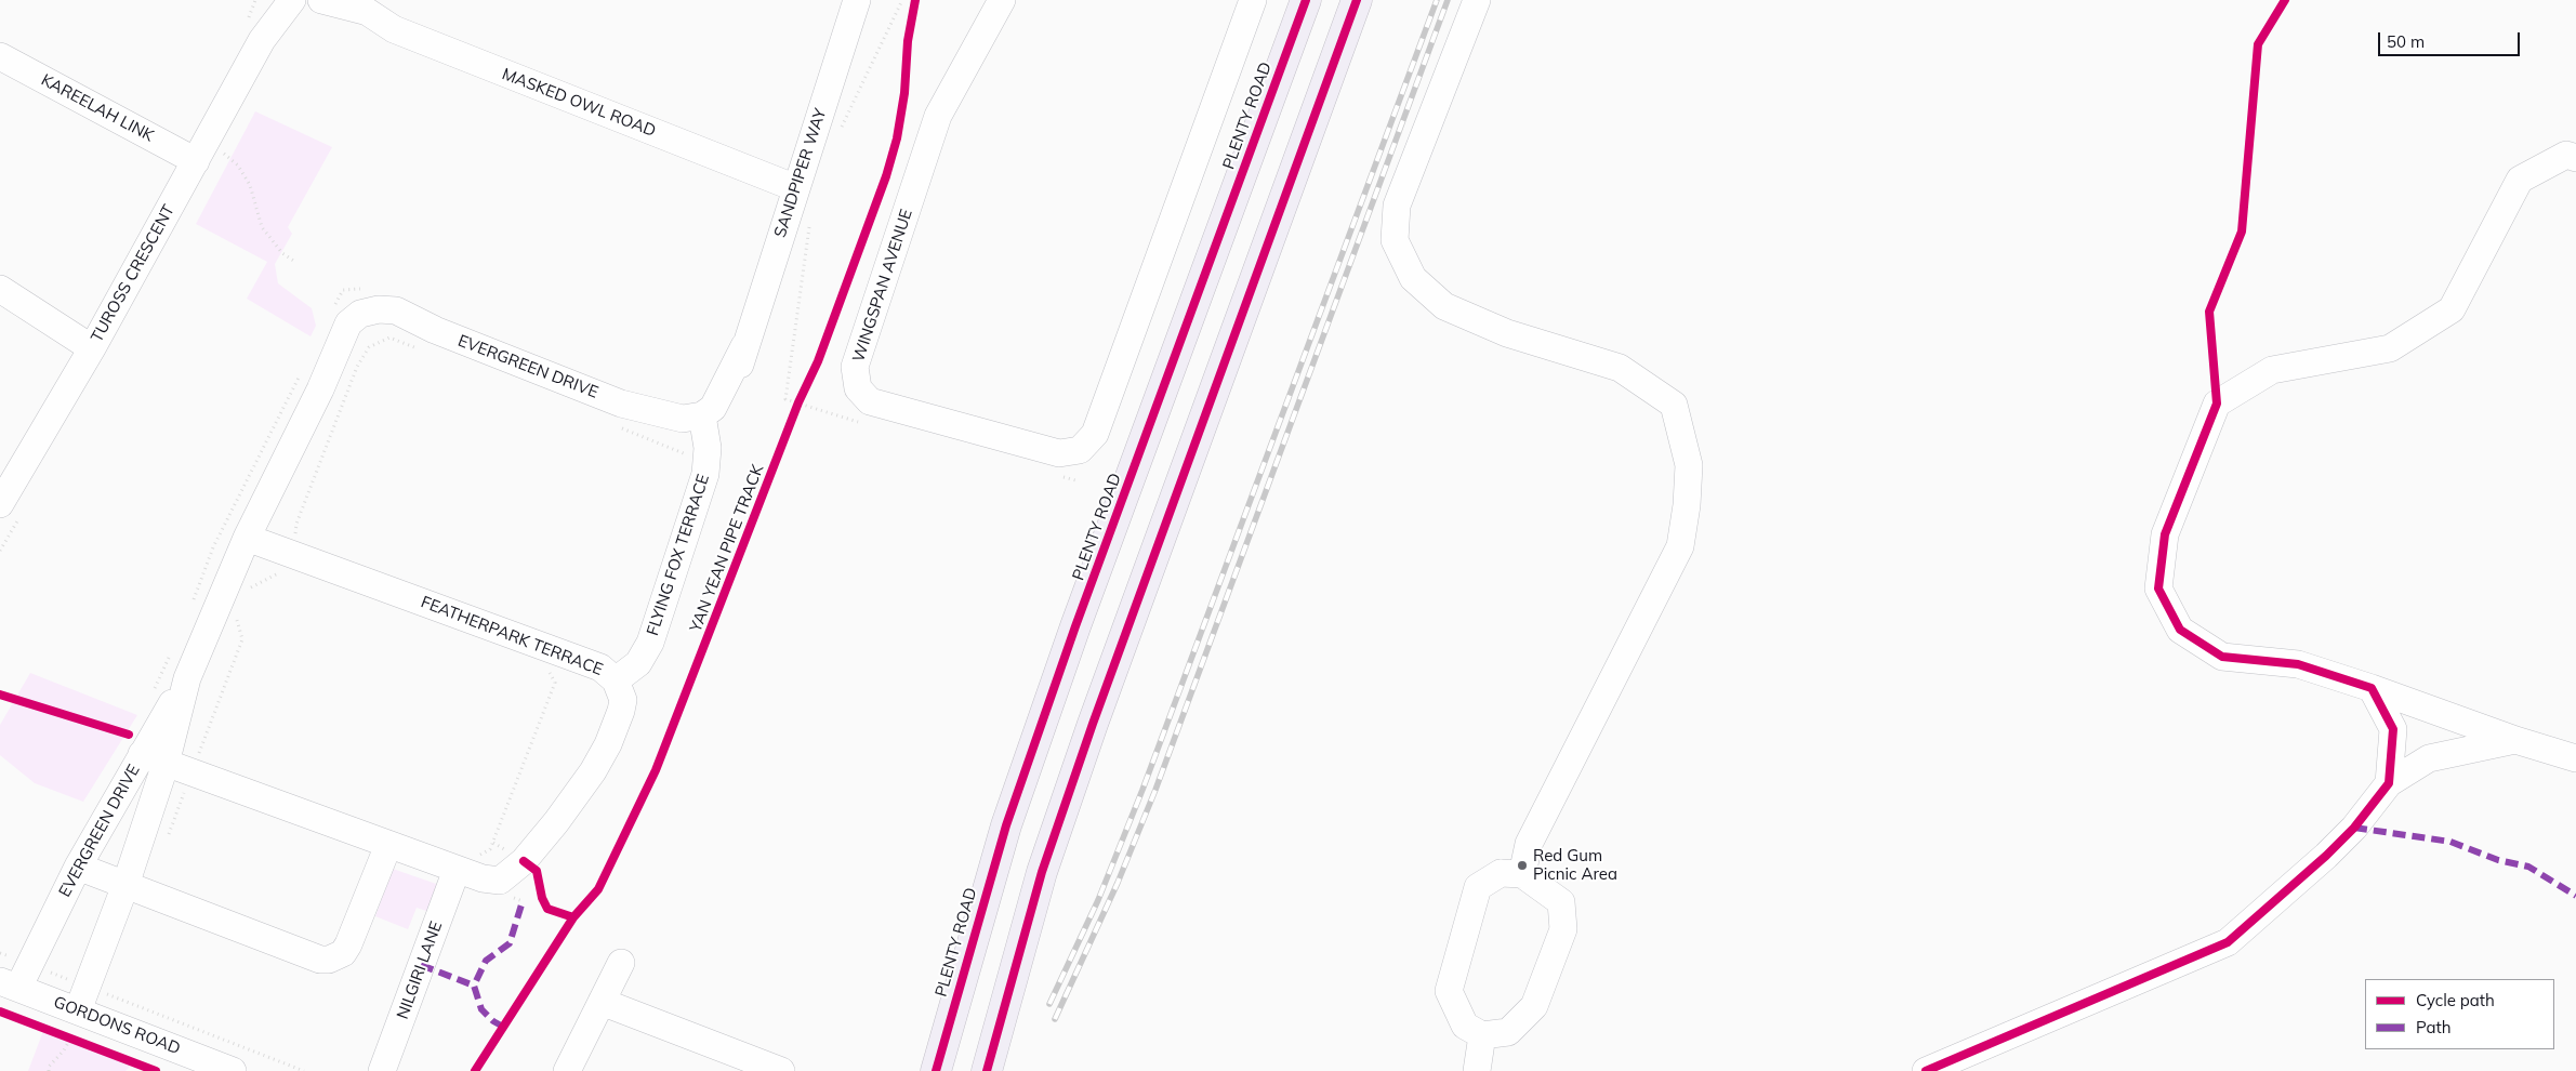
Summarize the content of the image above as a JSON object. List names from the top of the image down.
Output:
{
  "streets": {
    "highway": ["PLENTY ROAD"],
    "street": [
      "MASKED OWL ROAD",
      "KAREELAH LINK",
      "SANDPIPER WAY",
      "TUROSS CRESCENT",
      "WINGSPAN AVENUE",
      "EVERGREEN DRIVE",
      "FLYING FOX TERRACE",
      "FEATHERPARK TERRACE",
      "NILGIRI LANE",
      "GORDONS ROAD"
    ],
    "cycle path": ["YAN YEAN PIPE TRACK"]
  },
  "crossings": [
    ["MASKED OWL ROAD", "SANDPIPER WAY"],
    ["KAREELAH LINK", "TUROSS CRESCENT"],
    ["SANDPIPER WAY", "EVERGREEN DRIVE"],
    ["SANDPIPER WAY", "FLYING FOX TERRACE"],
    ["EVERGREEN DRIVE", "FLYING FOX TERRACE"],
    ["EVERGREEN DRIVE", "FEATHERPARK TERRACE"],
    ["EVERGREEN DRIVE", "GORDONS ROAD"],
    ["FLYING FOX TERRACE", "FEATHERPARK TERRACE"],
    ["FEATHERPARK TERRACE", "NILGIRI LANE"]
  ],
  "places": ["Red Gum Picnic Area"],
  "legend": ["Cycle path", "Path"],
  "scale_bar": "50 m"
}
